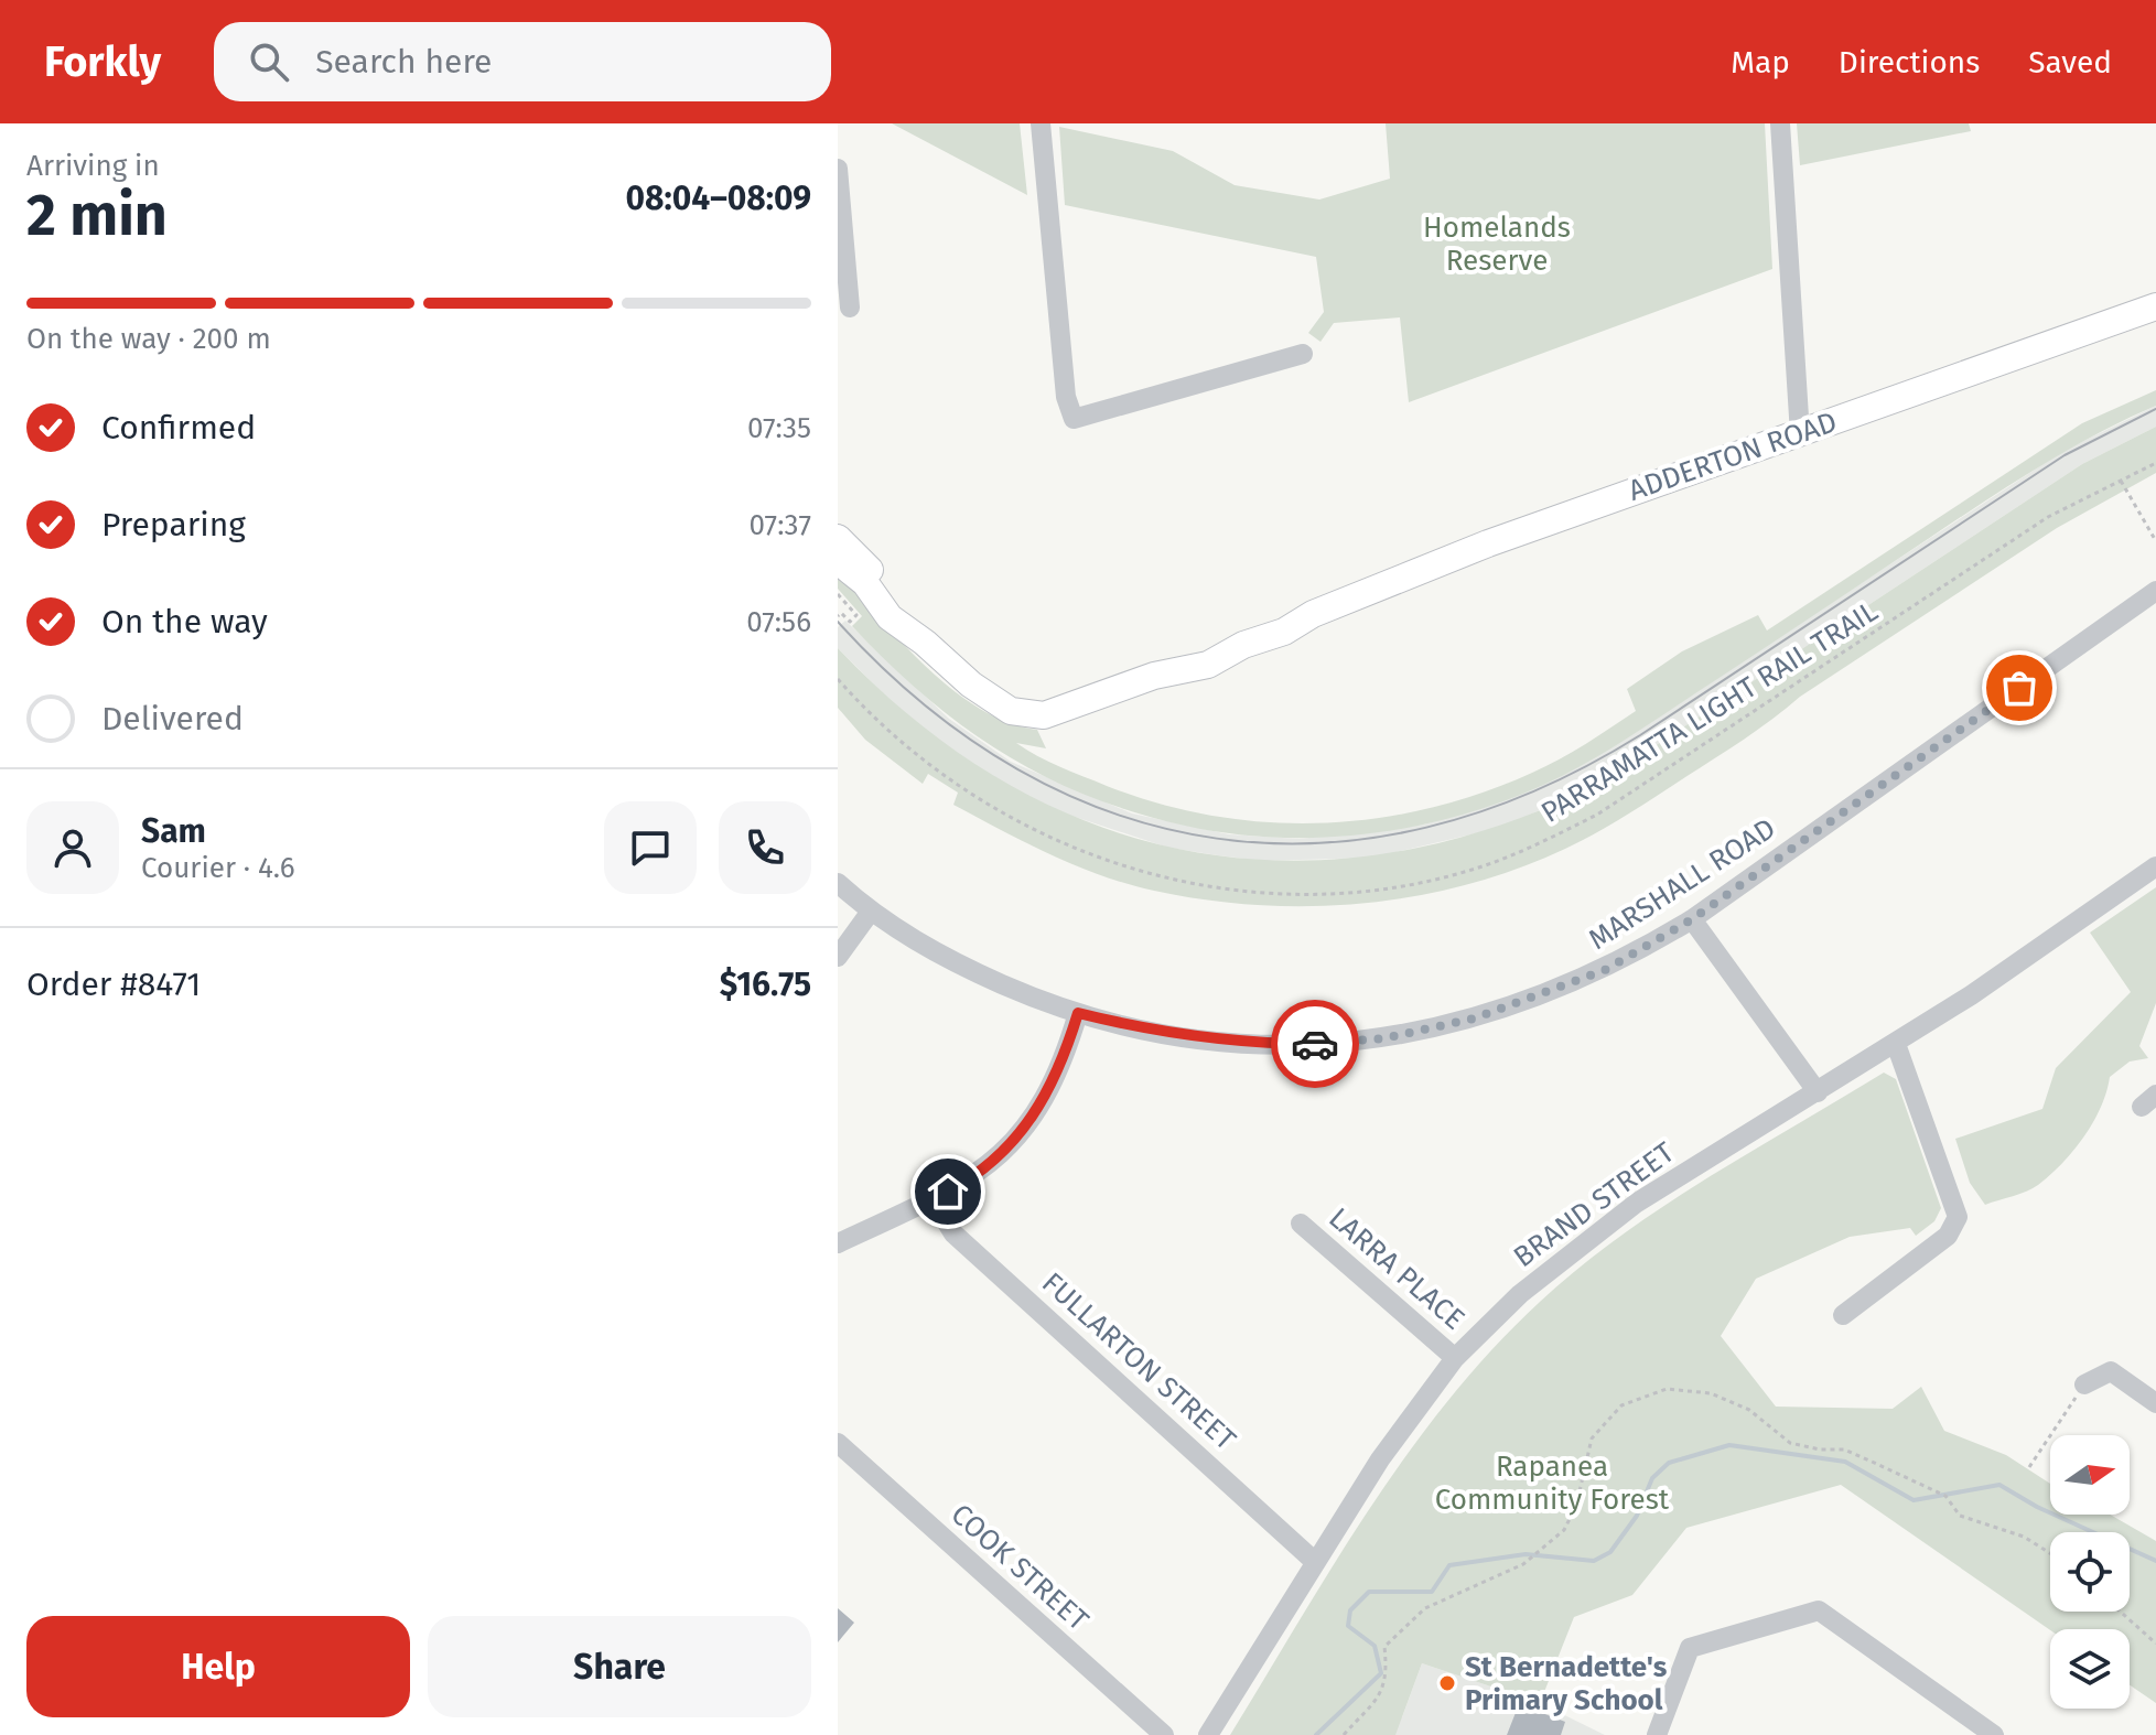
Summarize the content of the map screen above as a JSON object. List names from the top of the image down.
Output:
{
  "streets": {
    "main road": ["ADDERTON ROAD"],
    "street": [
      "MARSHALL ROAD",
      "BRAND STREET",
      "LARRA PLACE",
      "FULLARTON STREET",
      "COOK STREET"
    ],
    "path": ["PARRAMATTA LIGHT RAIL TRAIL"]
  },
  "crossings": [
    ["BRAND STREET", "LARRA PLACE"],
    ["BRAND STREET", "FULLARTON STREET"]
  ],
  "parks": ["Homelands Reserve", "Rapanea Community Forest"],
  "places": ["St Bernadette's Primary School"],
  "north": "right",
  "page": {
    "header": "Forkly",
    "search": "Search here",
    "nav": ["Map", "Directions", "Saved"],
    "heading": ["2 min", "Arriving in", "08:04–08:09"],
    "panel": [
      "Sam",
      "Courier · 4.6",
      "Order #8471",
      "$16.75"
    ],
    "bar": "On the way · 200 m",
    "list": [
      ["Confirmed", "07:35"],
      ["Preparing", "07:37"],
      ["On the way", "07:56"],
      "Delivered"
    ],
    "buttons": ["Help", "Share"]
  }
}
